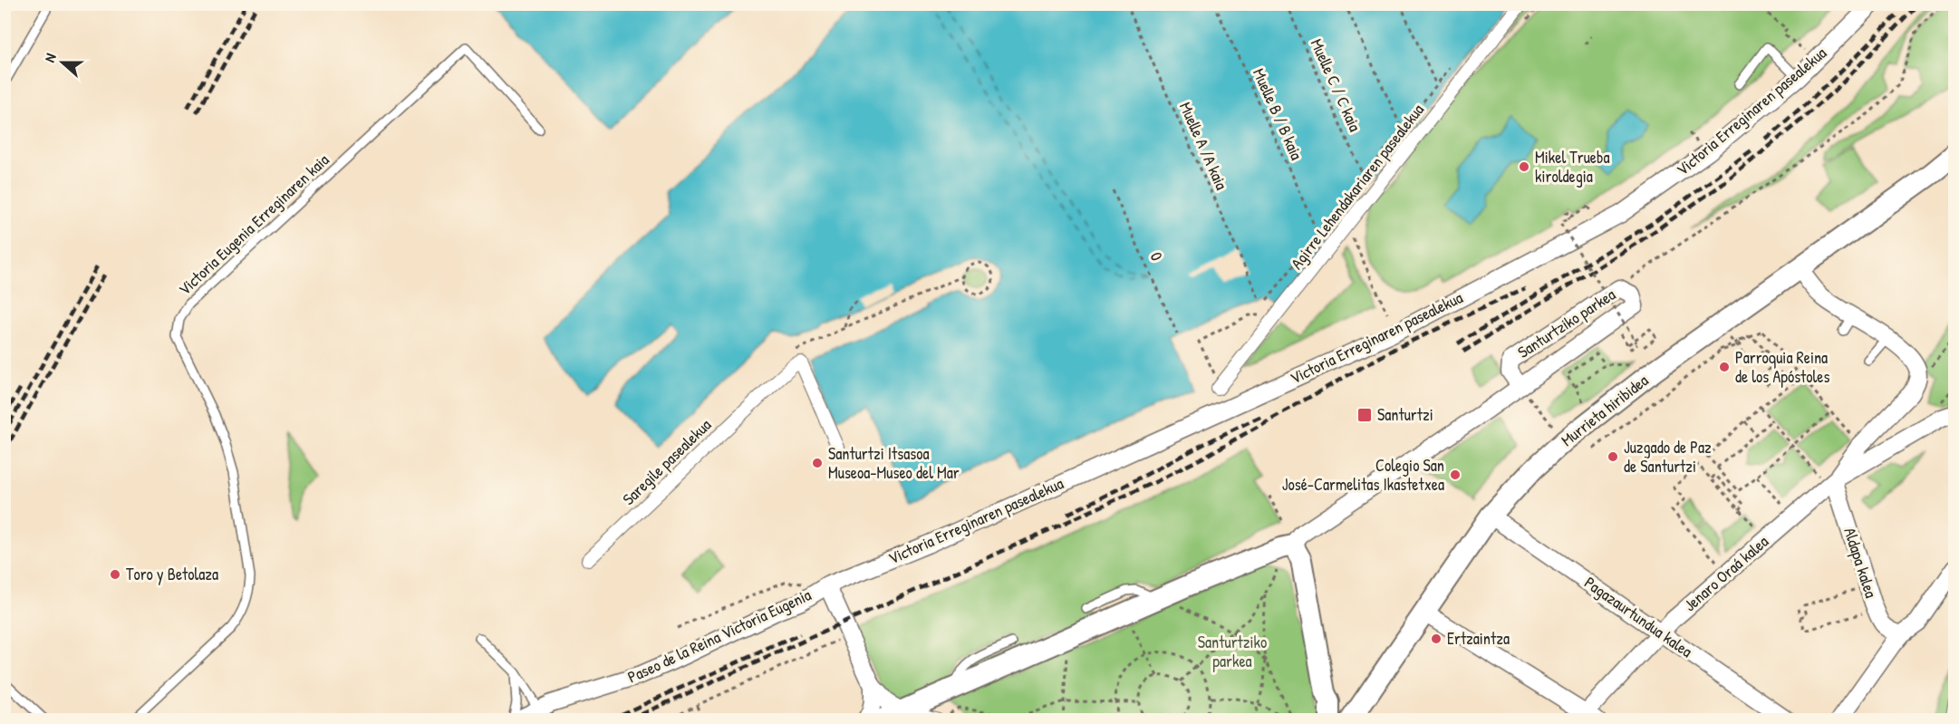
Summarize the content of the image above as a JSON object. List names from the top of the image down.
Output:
{
  "streets": {
    "street": [
      "Victoria Erreginaren pasealekua",
      "Agirre Lehendakariaren pasealekua",
      "Santurtziko parkea",
      "Murrieta hiribidea",
      "Saregile pasealekua",
      "Aldapa kalea",
      "Jenaro Oraá kalea",
      "Pagazaurtundua kalea",
      "Paseo de la Reina Victoria Eugenia"
    ],
    "lane": ["Victoria Eugenia Erreginaren kaia"],
    "path": [
      "Muelle C / C kaia",
      "Muelle B / B kaia",
      "Muelle A /A kaia",
      "0"
    ]
  },
  "crossings": [
    ["Victoria Erreginaren pasealekua", "Paseo de la Reina Victoria Eugenia"],
    ["Murrieta hiribidea", "Jenaro Oraá kalea"],
    ["Murrieta hiribidea", "Pagazaurtundua kalea"],
    ["Aldapa kalea", "Jenaro Oraá kalea"],
    ["Jenaro Oraá kalea", "Pagazaurtundua kalea"]
  ],
  "parks": ["Santurtziko parkea"],
  "places": {
    "other": [
      "Mikel Trueba kiroldegia",
      "Parroquia Reina de los Apóstoles",
      "Juzgado de Paz de Santurtzi",
      "Santurtzi Itsasoa Museoa-Museo del Mar",
      "Colegio San José-Carmelitas Ikastetxea",
      "Toro y Betolaza",
      "Ertzaintza"
    ],
    "transit": ["Santurtzi"]
  },
  "north": "left"
}
